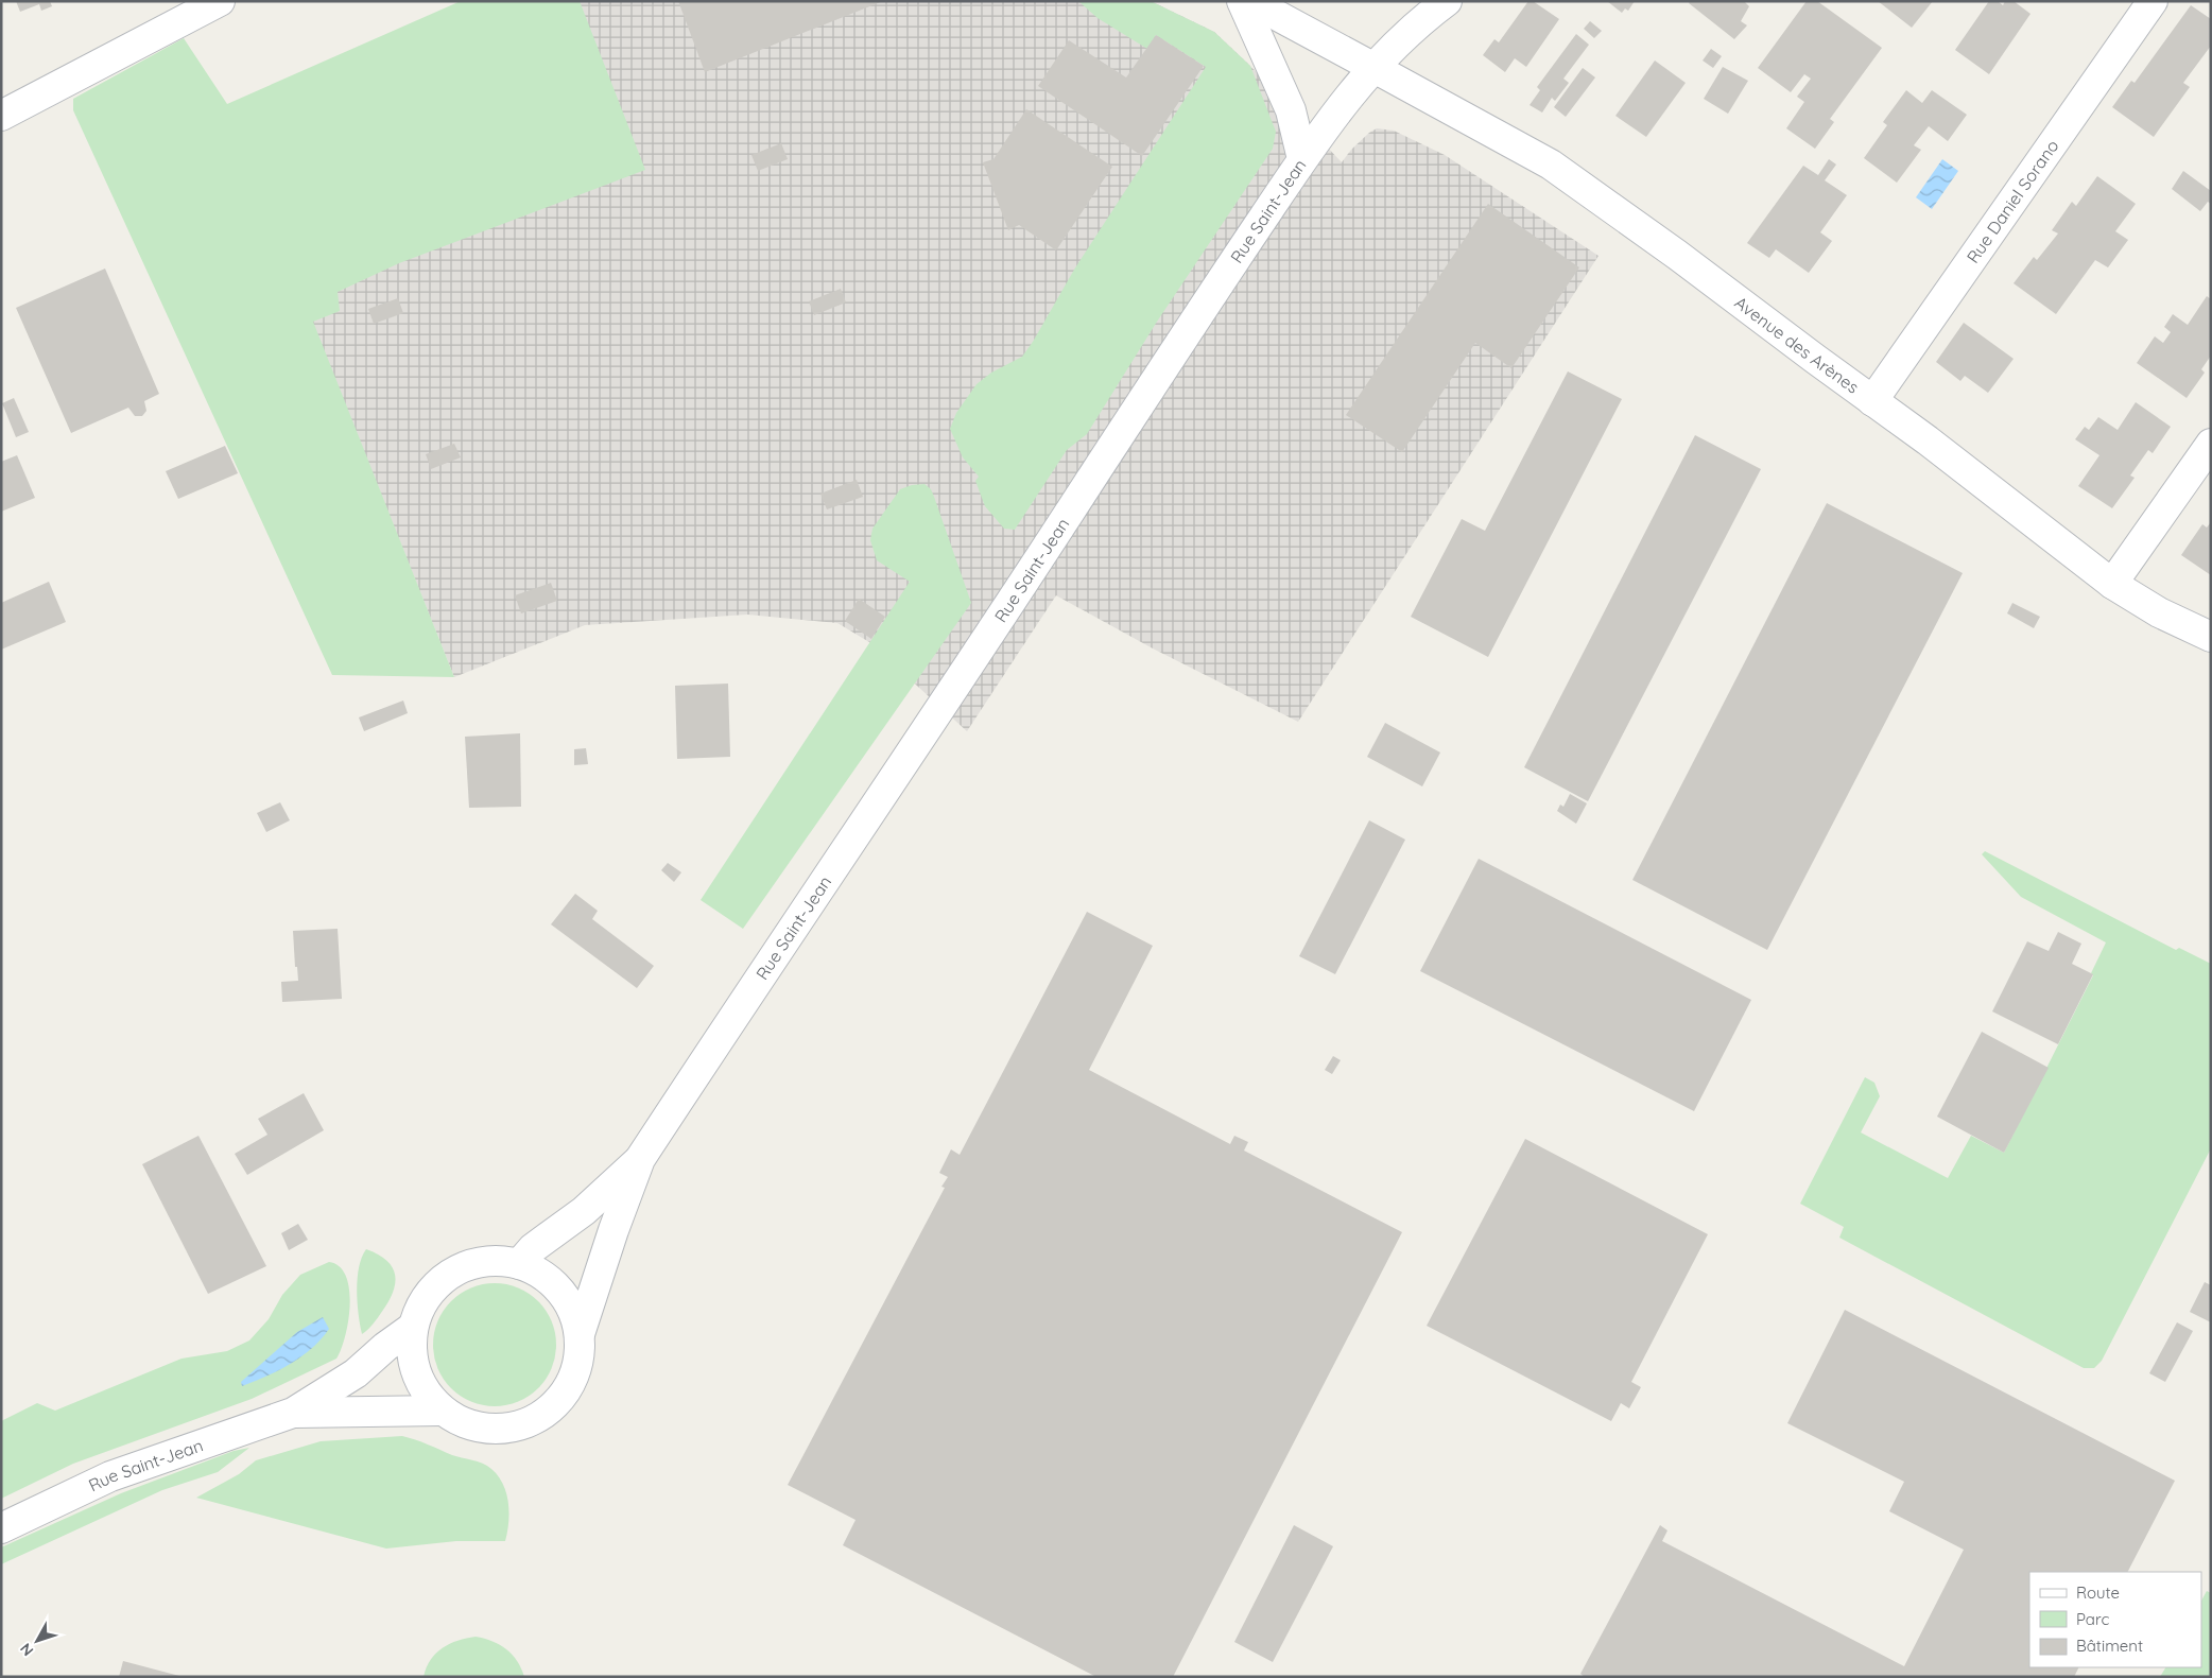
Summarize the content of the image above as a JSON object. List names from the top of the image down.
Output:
{
  "streets": {
    "street": ["Rue Daniel Sorano", "Rue Saint-Jean", "Avenue des Arènes"]
  },
  "crossings": [
    ["Rue Daniel Sorano", "Avenue des Arènes"],
    ["Rue Saint-Jean", "Avenue des Arènes"]
  ],
  "legend": ["Route", "Parc", "Bâtiment"],
  "north": "bottom left"
}
